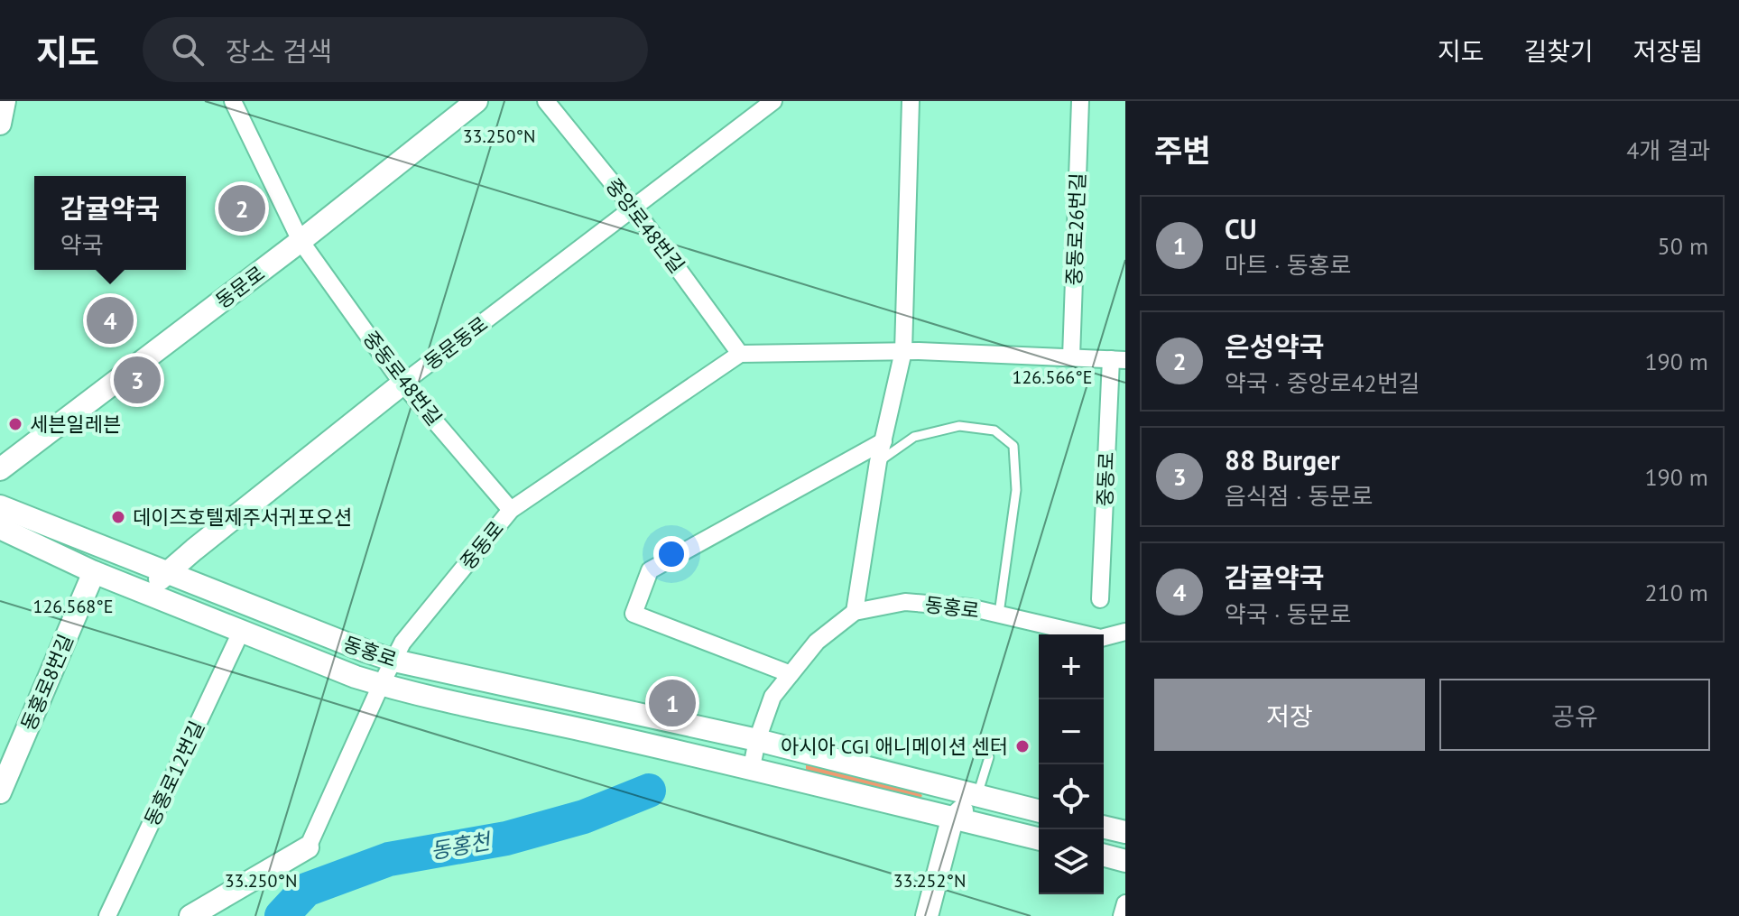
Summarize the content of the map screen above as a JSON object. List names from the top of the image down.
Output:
{
  "streets": {
    "main road": [
      "동문로",
      "동문동로",
      "중동로",
      "동홍로",
      "동홍로8번길"
    ],
    "street": [
      "중앙로48번길",
      "중동로26번길",
      "중동로48번길",
      "동홍로12번길"
    ]
  },
  "crossings": [
    ["중앙로48번길", "동문동로"],
    ["중앙로48번길", "중동로"],
    ["중동로26번길", "중동로"],
    ["동문로", "중동로48번길"],
    ["동문동로", "중동로48번길"],
    ["동문동로", "동홍로"],
    ["중동로48번길", "중동로"],
    ["중동로", "동홍로"],
    ["동홍로", "동홍로8번길"],
    ["동홍로", "동홍로12번길"]
  ],
  "water": ["동홍천"],
  "places": ["세븐일레븐", "데이즈호텔제주서귀포오션", "아시아 CGI 애니메이션 센터"],
  "page": {
    "header": "지도",
    "search": "장소 검색",
    "nav": ["지도", "길찾기", "저장됨"],
    "heading": ["주변", "4개 결과"],
    "popup": ["감귤약국", "약국"],
    "pins": [
      "2",
      "4",
      "3",
      "1"
    ],
    "list": [
      {
        "mark": "1",
        "name": "CU",
        "note": "마트 · 동홍로",
        "value": "50 m"
      },
      {
        "mark": "2",
        "name": "은성약국",
        "note": "약국 · 중앙로42번길",
        "value": "190 m"
      },
      {
        "mark": "3",
        "name": "88 Burger",
        "note": "음식점 · 동문로",
        "value": "190 m"
      },
      {
        "mark": "4",
        "name": "감귤약국",
        "note": "약국 · 동문로",
        "value": "210 m"
      }
    ],
    "map_buttons": ["+", "−"],
    "buttons": ["저장", "공유"]
  },
  "coordinates": [
    "33.250°N",
    "126.566°E",
    "126.568°E",
    "33.252°N"
  ]
}
